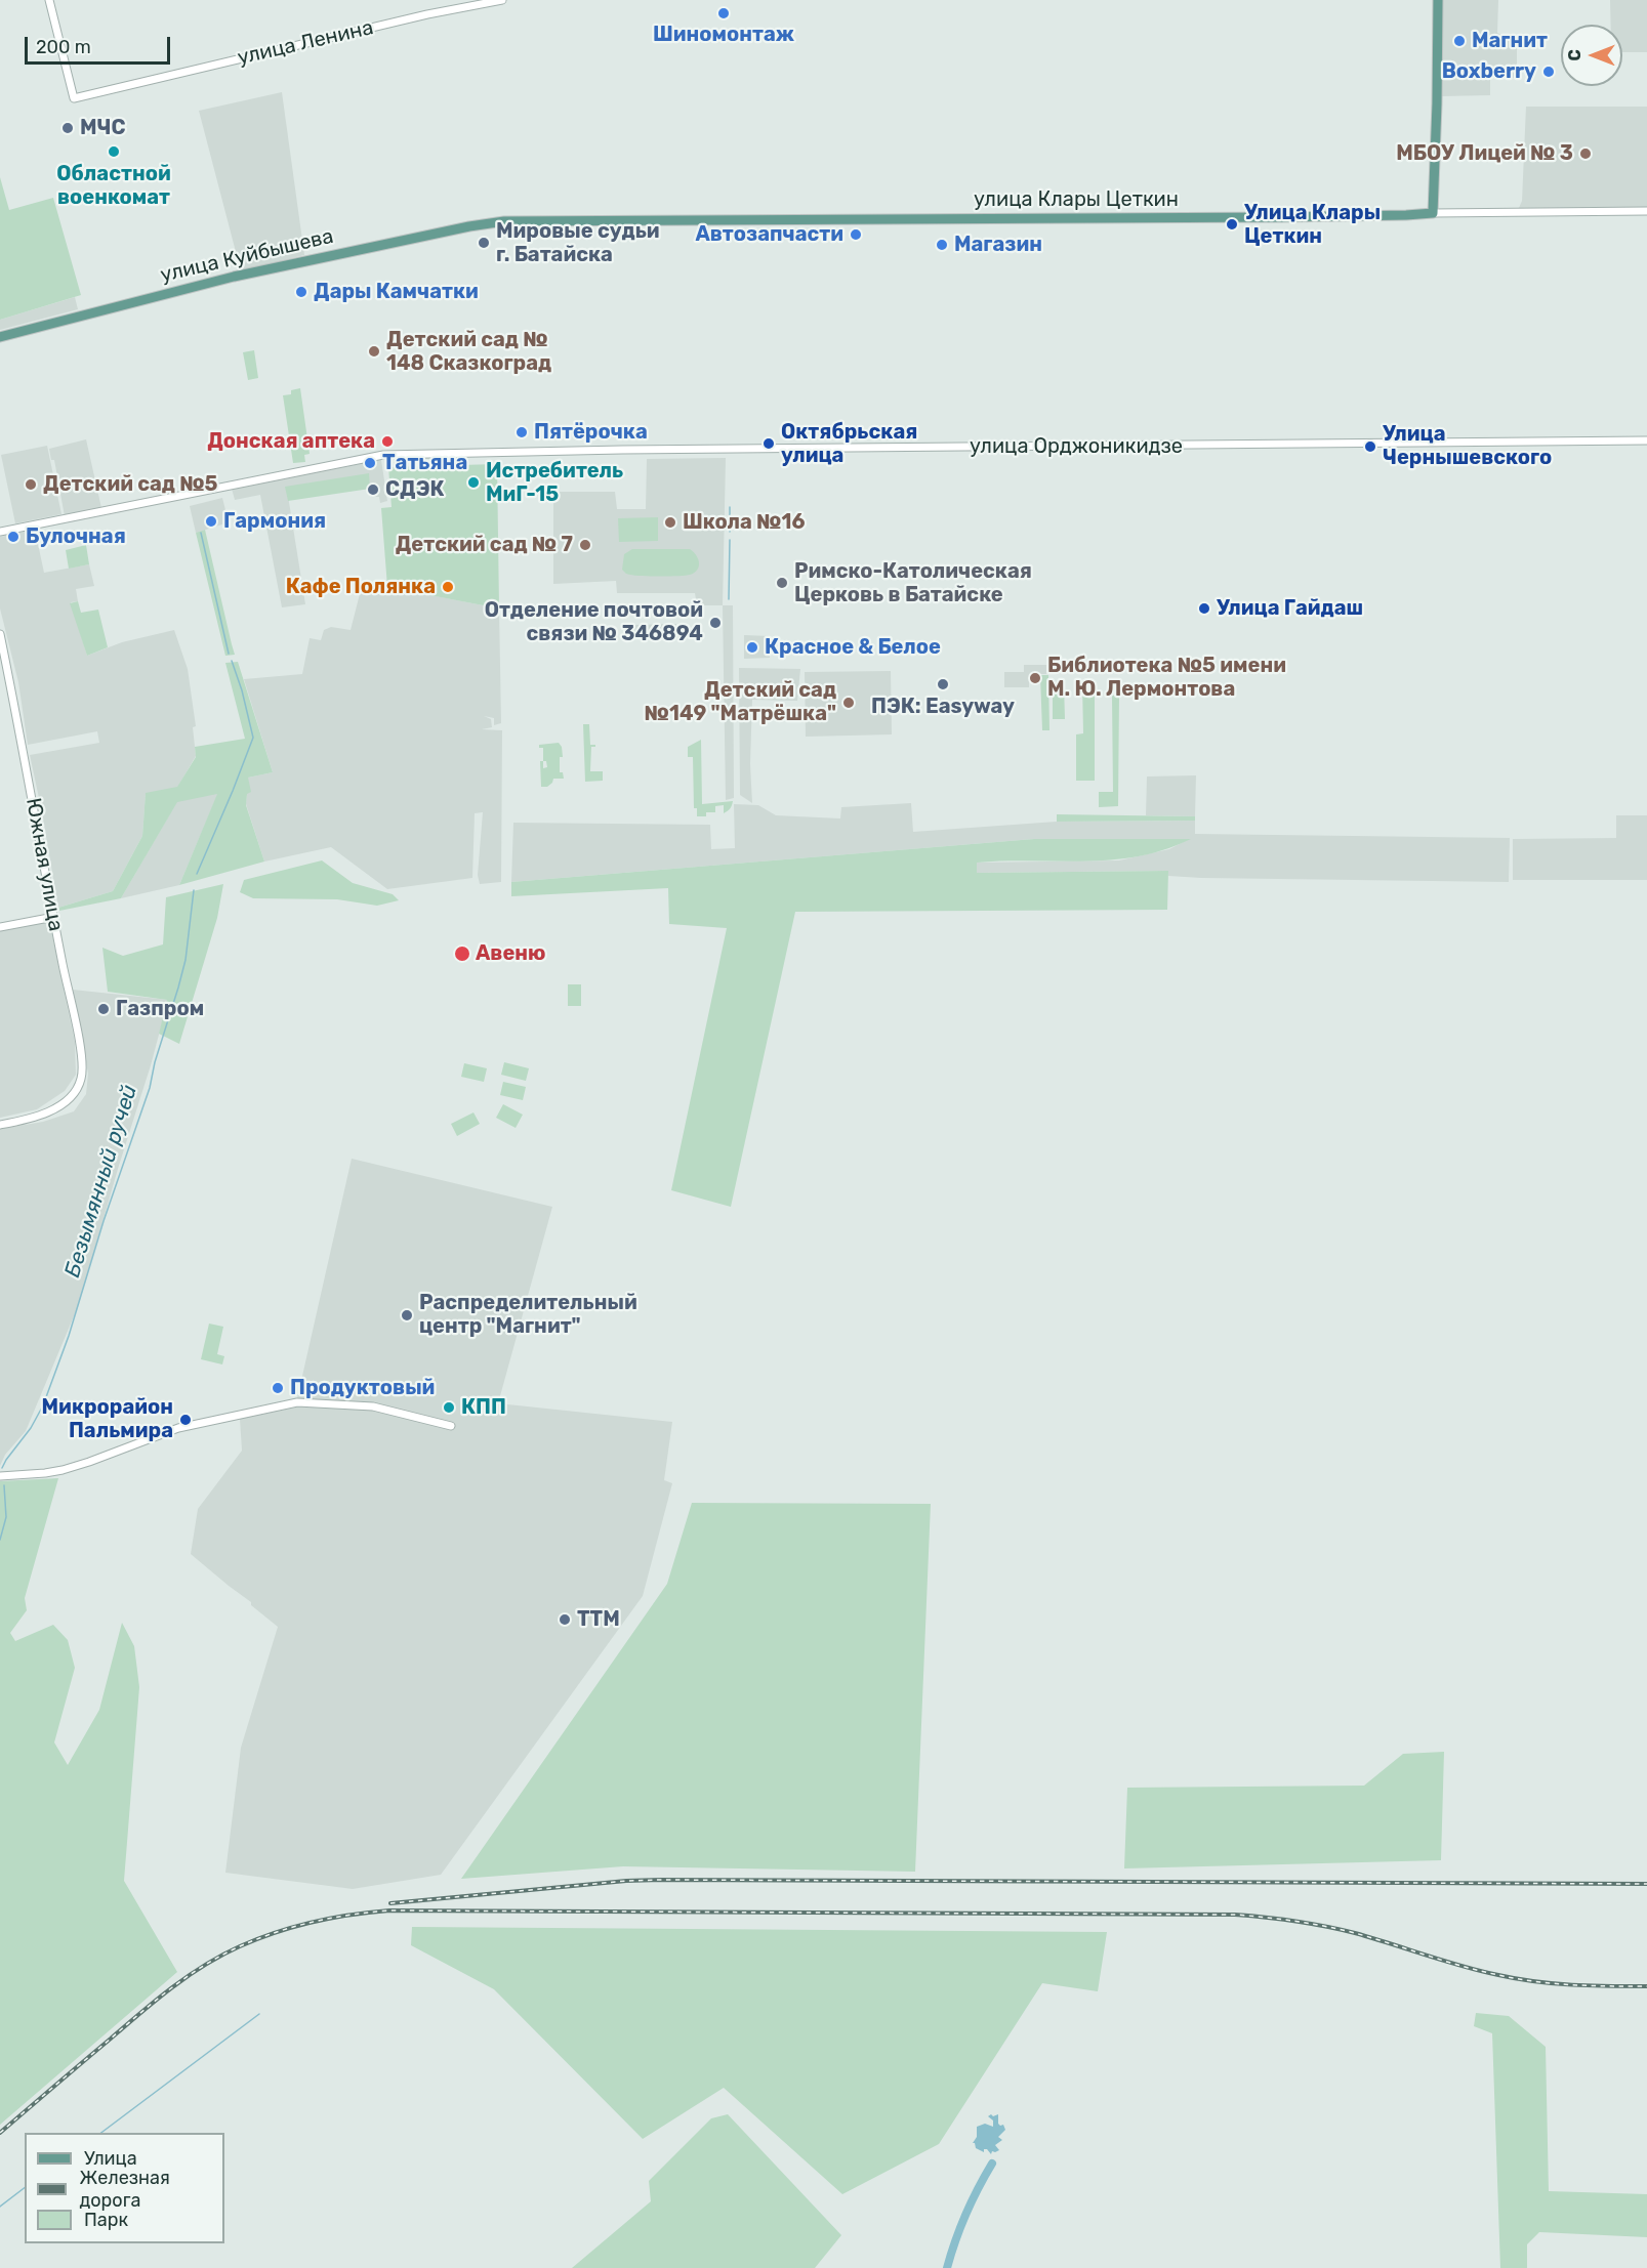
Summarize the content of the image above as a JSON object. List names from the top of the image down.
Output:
{
  "streets": {
    "main road": ["улица Клары Цеткин", "улица Куйбышева"],
    "street": ["улица Ленина", "улица Орджоникидзе", "Южная улица"]
  },
  "crossings": [
    ["улица Клары Цеткин", "улица Куйбышева"]
  ],
  "water": ["Безымянный ручей"],
  "places": [
    "Шиномонтаж",
    "Магнит",
    "Boxberry",
    "МЧС",
    "Областной военкомат",
    "МБОУ Лицей № 3",
    "Улица Клары Цеткин",
    "Автозапчасти",
    "Мировые судьи г. Батайска",
    "Магазин",
    "Дары Камчатки",
    "Детский сад № 148 Сказкоград",
    "Пятёрочка",
    "Донская аптека",
    "Октябрьская улица",
    "Улица Чернышевского",
    "Татьяна",
    "Истребитель МиГ-15",
    "Детский сад №5",
    "СДЭК",
    "Гармония",
    "Школа №16",
    "Булочная",
    "Детский сад № 7",
    "Римско-Католическая Церковь в Батайске",
    "Кафе Полянка",
    "Улица Гайдаш",
    "Отделение почтовой связи № 346894",
    "Красное & Белое",
    "Библиотека №5 имени М. Ю. Лермонтова",
    "ПЭК: Easyway",
    "Детский сад №149 \"Матрёшка\"",
    "Авеню",
    "Газпром",
    "Распределительный центр \"Магнит\"",
    "Продуктовый",
    "КПП",
    "Микрорайон Пальмира",
    "ТТМ"
  ],
  "legend": ["Улица", "Железная дорога", "Парк"],
  "scale_bar": "200 m",
  "north": "left"
}
